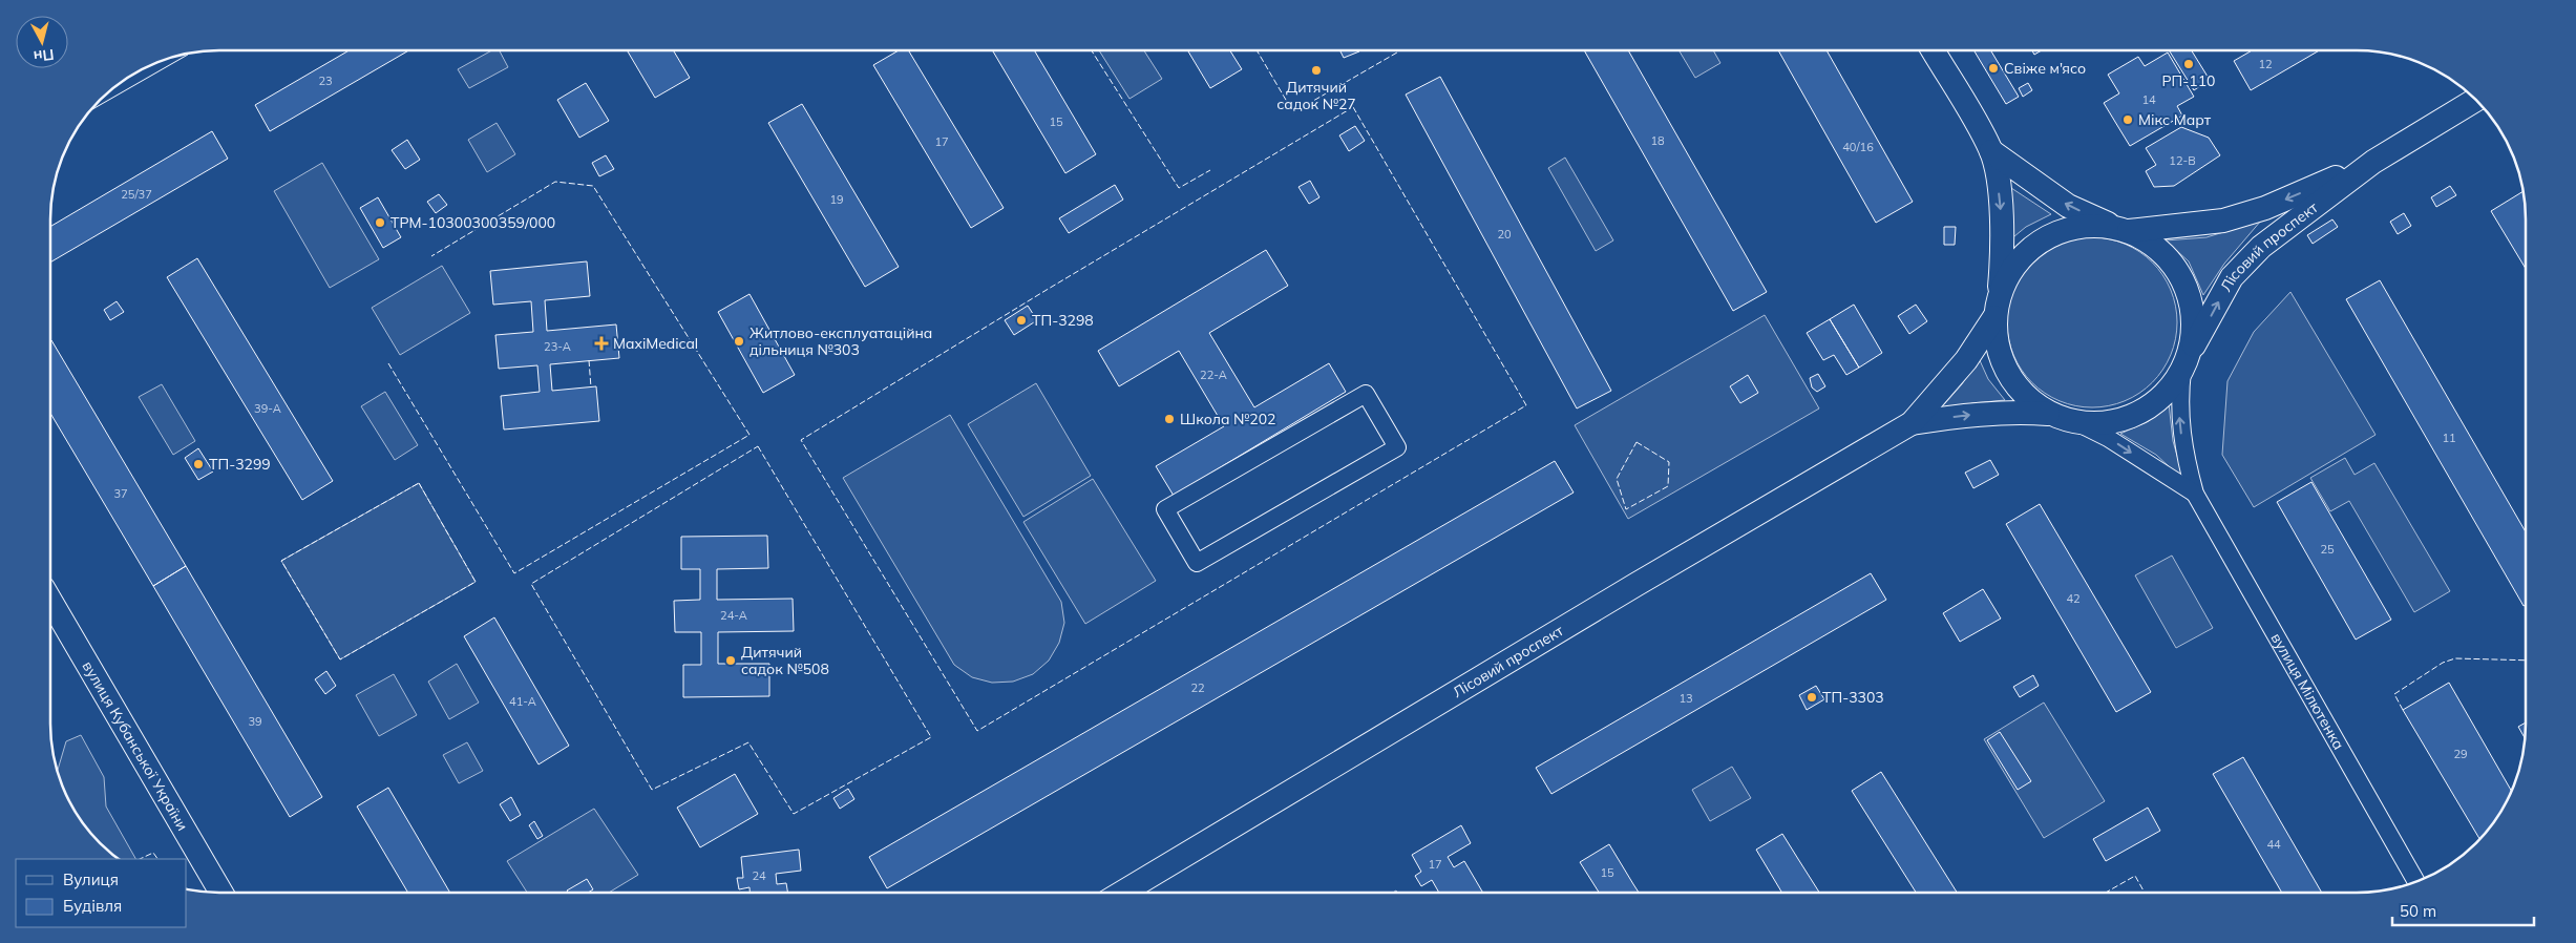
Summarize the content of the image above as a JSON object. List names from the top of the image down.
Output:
{
  "streets": {
    "street": ["Лісовий проспект", "вулиця Мілютенка", "вулиця Кубанської України"]
  },
  "crossings": [
    ["Лісовий проспект", "вулиця Мілютенка"]
  ],
  "places": {
    "other": [
      "РП-110",
      "Свіже м'ясо",
      "Дитячий садок №27",
      "Мікс Март",
      "ТРМ-10300300359/000",
      "ТП-3298",
      "Житлово-експлуатаційна дільниця №303",
      "Школа №202",
      "ТП-3299",
      "Дитячий садок №508",
      "ТП-3303"
    ],
    "health": ["MaxiMedical"]
  },
  "house_numbers": [
    "12",
    "23",
    "14",
    "15",
    "18",
    "17",
    "40/16",
    "12-В",
    "25/37",
    "19",
    "20",
    "23-А",
    "22-А",
    "39-А",
    "11",
    "37",
    "25",
    "42",
    "24-А",
    "22",
    "13",
    "41-А",
    "39",
    "29",
    "44",
    "17",
    "15",
    "24"
  ],
  "legend": ["Вулиця", "Будівля"],
  "scale_bar": "50 m",
  "north": "bottom"
}
